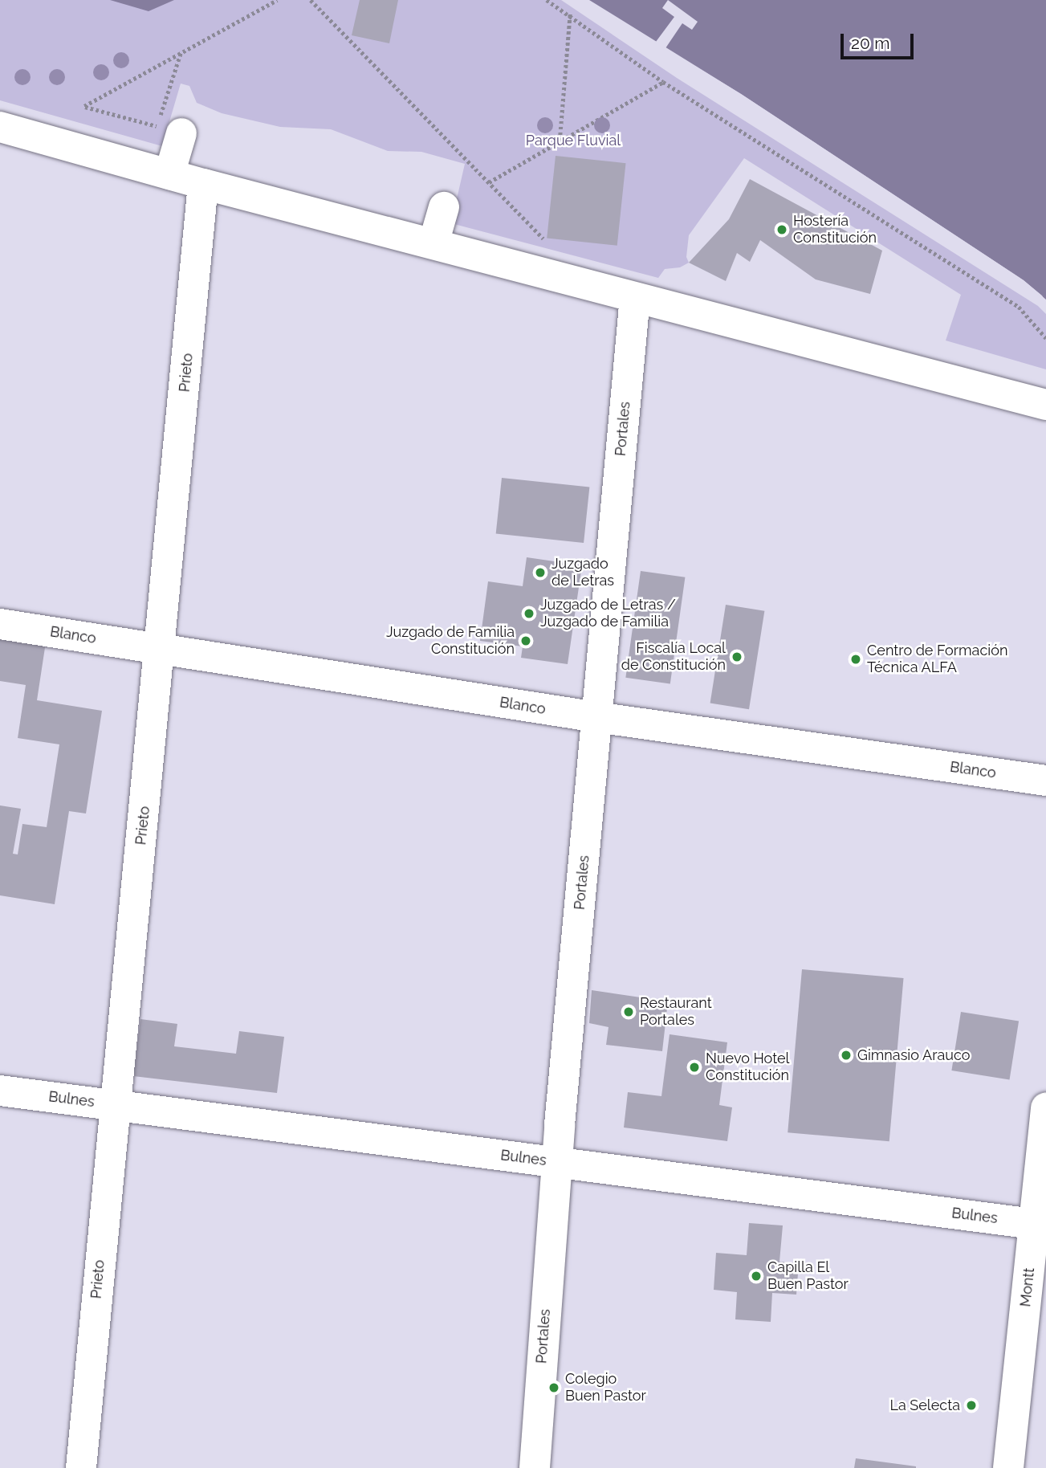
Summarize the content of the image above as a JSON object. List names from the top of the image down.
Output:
{
  "streets": {
    "street": [
      "Prieto",
      "Portales",
      "Blanco",
      "Bulnes",
      "Montt"
    ]
  },
  "crossings": [
    ["Prieto", "Blanco"],
    ["Prieto", "Bulnes"],
    ["Portales", "Blanco"],
    ["Portales", "Bulnes"],
    ["Bulnes", "Montt"]
  ],
  "parks": ["Parque Fluvial"],
  "places": [
    "Hostería Constitución",
    "Juzgado de Letras",
    "Juzgado de Letras / Juzgado de Familia",
    "Juzgado de Familia Constitución",
    "Fiscalía Local de Constitución",
    "Centro de Formación Técnica ALFA",
    "Restaurant Portales",
    "Gimnasio Arauco",
    "Nuevo Hotel Constitución",
    "Capilla El Buen Pastor",
    "Colegio Buen Pastor",
    "La Selecta"
  ],
  "scale_bar": "20 m"
}
